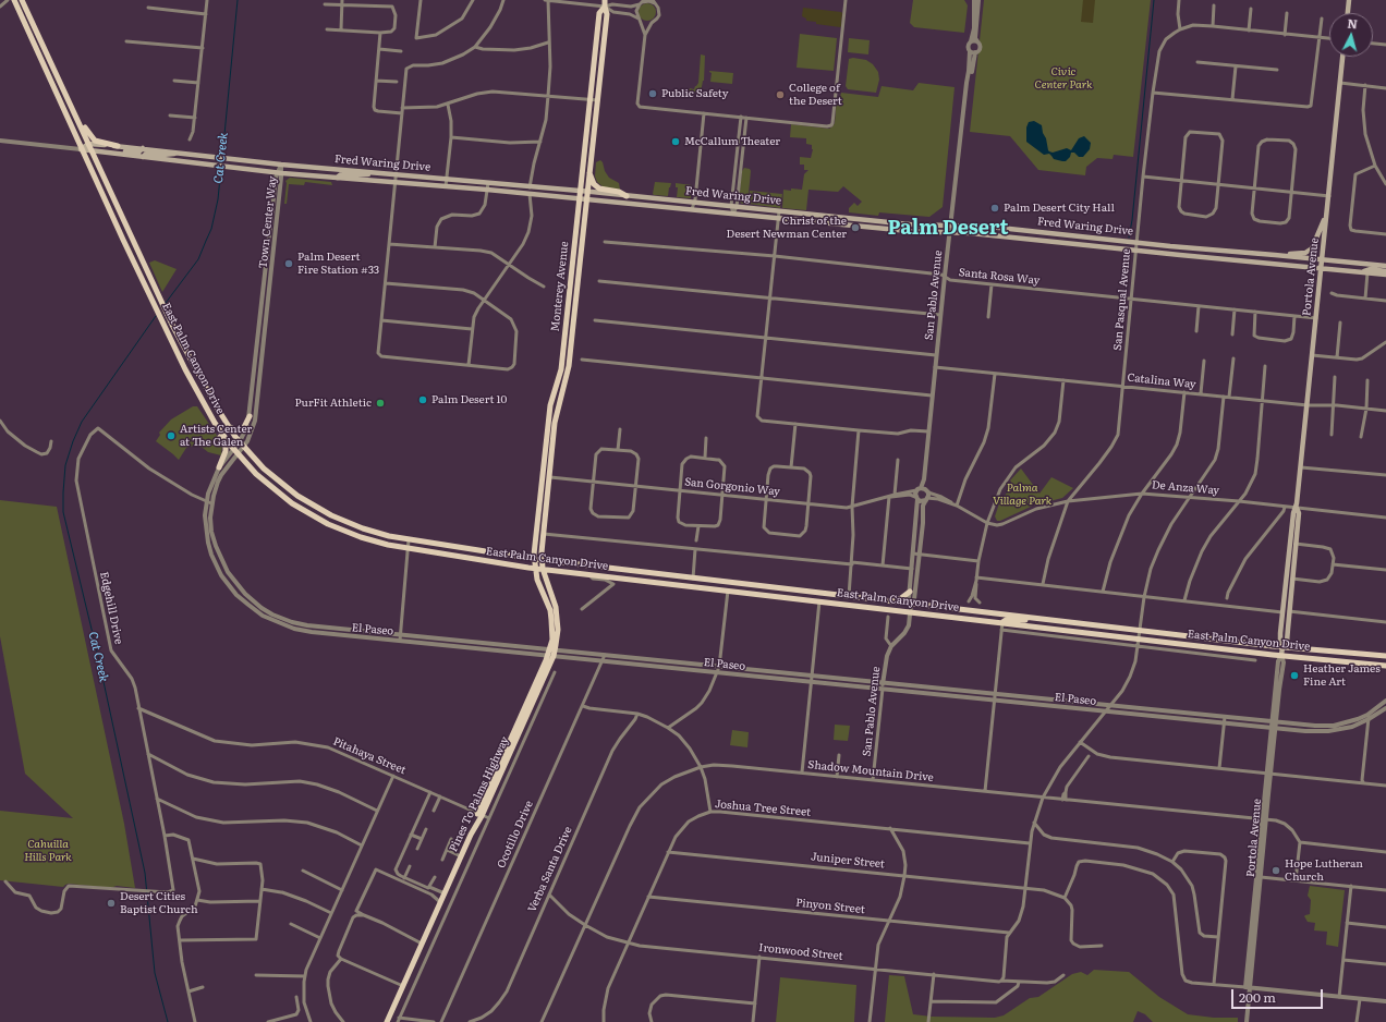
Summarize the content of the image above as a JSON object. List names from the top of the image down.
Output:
{
  "streets": {
    "main road": [
      "Fred Waring Drive",
      "Portola Avenue",
      "Monterey Avenue",
      "East Palm Canyon Drive",
      "Pines To Palms Highway"
    ],
    "street": [
      "Town Center Way",
      "Santa Rosa Way",
      "San Pablo Avenue",
      "San Pasqual Avenue",
      "Catalina Way",
      "San Gorgonio Way",
      "De Anza Way",
      "Edgehill Drive",
      "El Paseo",
      "Pitahaya Street",
      "Shadow Mountain Drive",
      "Joshua Tree Street",
      "Ocotillo Drive",
      "Juniper Street",
      "Verba Santa Drive",
      "Pinyon Street",
      "Ironwood Street"
    ]
  },
  "crossings": [
    ["Fred Waring Drive", "Town Center Way"],
    ["Fred Waring Drive", "Portola Avenue"],
    ["Fred Waring Drive", "Monterey Avenue"],
    ["Fred Waring Drive", "San Pablo Avenue"],
    ["Fred Waring Drive", "San Pasqual Avenue"],
    ["Fred Waring Drive", "East Palm Canyon Drive"],
    ["Town Center Way", "East Palm Canyon Drive"],
    ["Town Center Way", "El Paseo"],
    ["Santa Rosa Way", "Portola Avenue"],
    ["Santa Rosa Way", "San Pablo Avenue"],
    ["Santa Rosa Way", "San Pasqual Avenue"],
    ["Portola Avenue", "East Palm Canyon Drive"],
    ["Portola Avenue", "Catalina Way"],
    ["Portola Avenue", "De Anza Way"],
    ["Portola Avenue", "El Paseo"],
    ["Portola Avenue", "Shadow Mountain Drive"],
    ["Monterey Avenue", "East Palm Canyon Drive"],
    ["Monterey Avenue", "San Gorgonio Way"],
    ["Monterey Avenue", "Pines To Palms Highway"],
    ["San Pablo Avenue", "East Palm Canyon Drive"],
    ["San Pablo Avenue", "Catalina Way"],
    ["San Pablo Avenue", "San Gorgonio Way"],
    ["San Pablo Avenue", "El Paseo"],
    ["San Pablo Avenue", "Shadow Mountain Drive"],
    ["San Pasqual Avenue", "Catalina Way"],
    ["San Pasqual Avenue", "De Anza Way"],
    ["East Palm Canyon Drive", "El Paseo"],
    ["East Palm Canyon Drive", "Pines To Palms Highway"],
    ["Edgehill Drive", "El Paseo"],
    ["Edgehill Drive", "Pitahaya Street"],
    ["El Paseo", "Pines To Palms Highway"],
    ["El Paseo", "Ocotillo Drive"],
    ["Pitahaya Street", "Pines To Palms Highway"],
    ["Shadow Mountain Drive", "Ironwood Street"],
    ["Joshua Tree Street", "Juniper Street"],
    ["Joshua Tree Street", "Pinyon Street"],
    ["Joshua Tree Street", "Ironwood Street"],
    ["Verba Santa Drive", "Ironwood Street"]
  ],
  "districts": ["Palm Desert"],
  "water": ["Cat Creek"],
  "parks": ["Civic Center Park", "Palma Village Park", "Cahuilla Hills Park"],
  "places": [
    "Public Safety",
    "College of the Desert",
    "McCallum Theater",
    "Palm Desert City Hall",
    "Christ of the Desert Newman Center",
    "Palm Desert Fire Station #33",
    "Palm Desert 10",
    "PurFit Athletic",
    "Artists Center at The Galen",
    "Heather James Fine Art",
    "Hope Lutheran Church",
    "Desert Cities Baptist Church"
  ],
  "scale_bar": "200 m",
  "north": "top"
}
